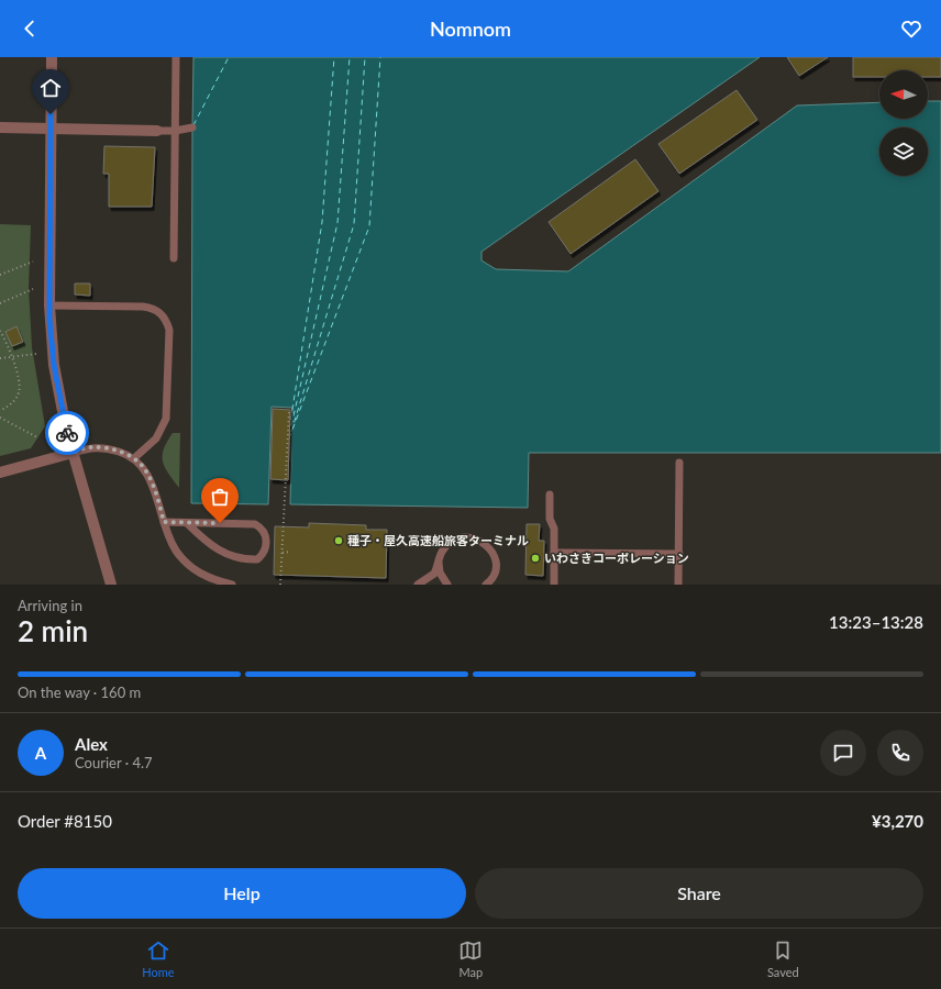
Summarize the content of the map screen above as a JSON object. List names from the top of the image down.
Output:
{
  "places": ["種子・屋久高速船旅客ターミナル", "いわさきコーポレーション"],
  "north": "left",
  "page": {
    "header": "Nomnom",
    "heading": ["2 min", "Arriving in", "13:23–13:28"],
    "panel": [
      "Alex",
      "Courier · 4.7",
      "Order #8150",
      "¥3,270"
    ],
    "bar": "On the way · 160 m",
    "round": "A",
    "buttons": ["Help", "Share"],
    "tabs": ["Home", "Map", "Saved"]
  }
}
